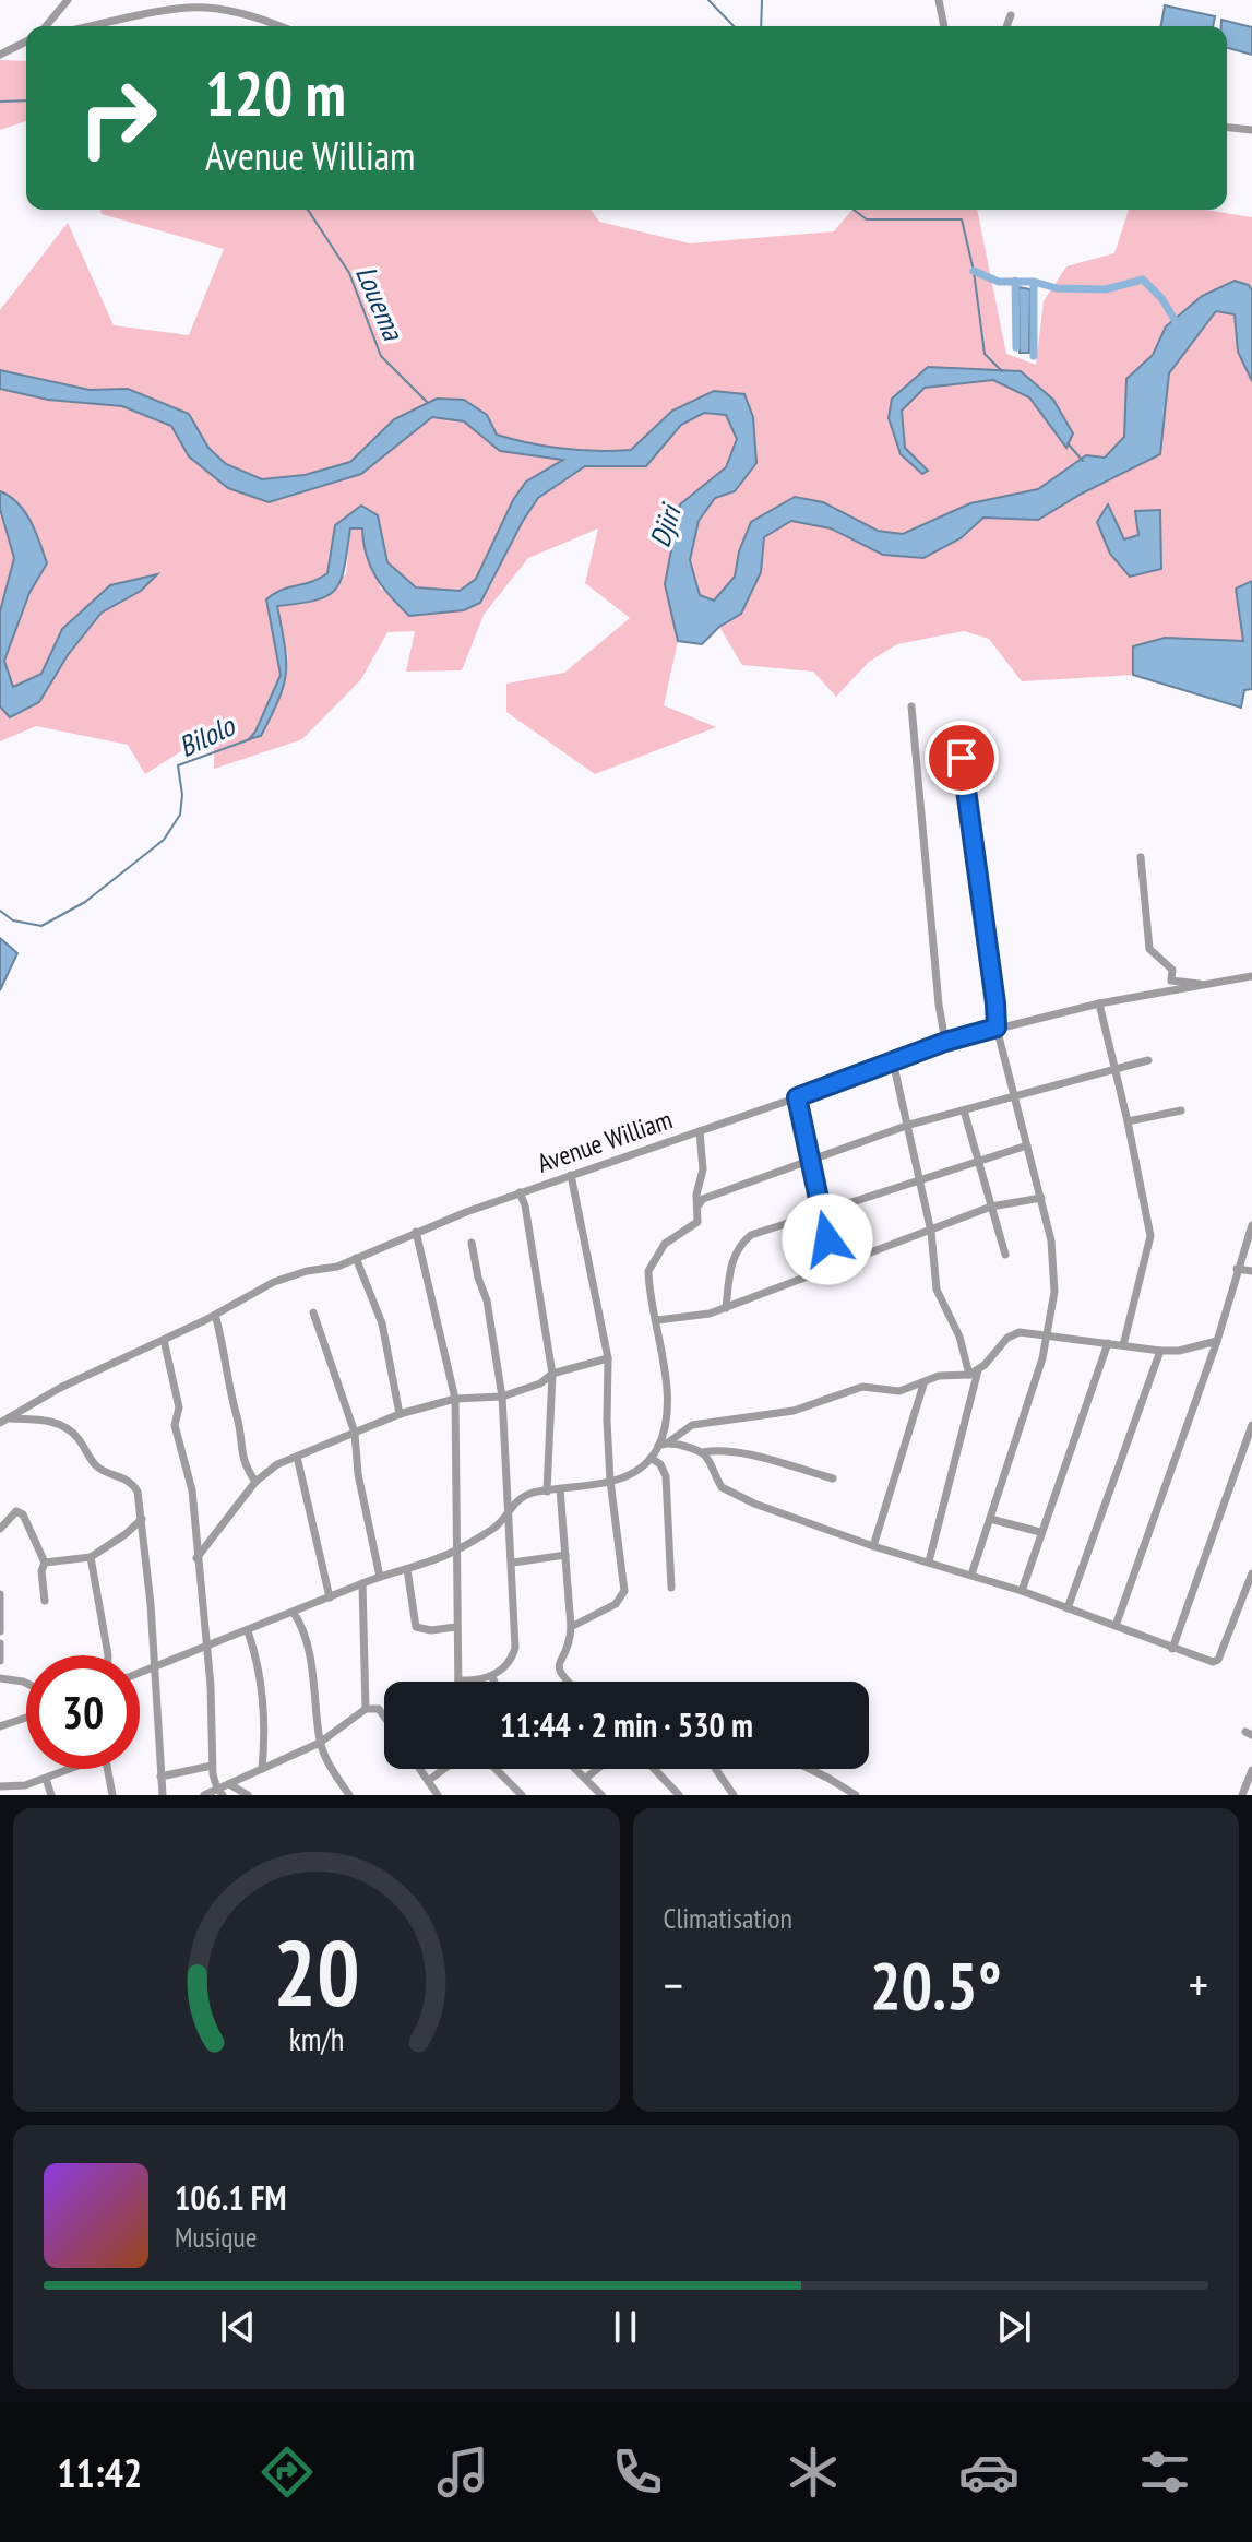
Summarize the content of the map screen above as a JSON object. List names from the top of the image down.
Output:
{
  "streets": {
    "street": ["Avenue William"]
  },
  "water": ["Louema", "Djiri", "Bilolo"],
  "page": {
    "turn": ["120 m", "Avenue William"],
    "limit": "30",
    "trip": "11:44 · 2 min · 530 m",
    "tile": "Climatisation",
    "heat": ["−", "20.5°", "+"],
    "song": ["106.1 FM", "Musique"],
    "tabs": "11:42",
    "gauge": ["20", "km/h"]
  }
}
